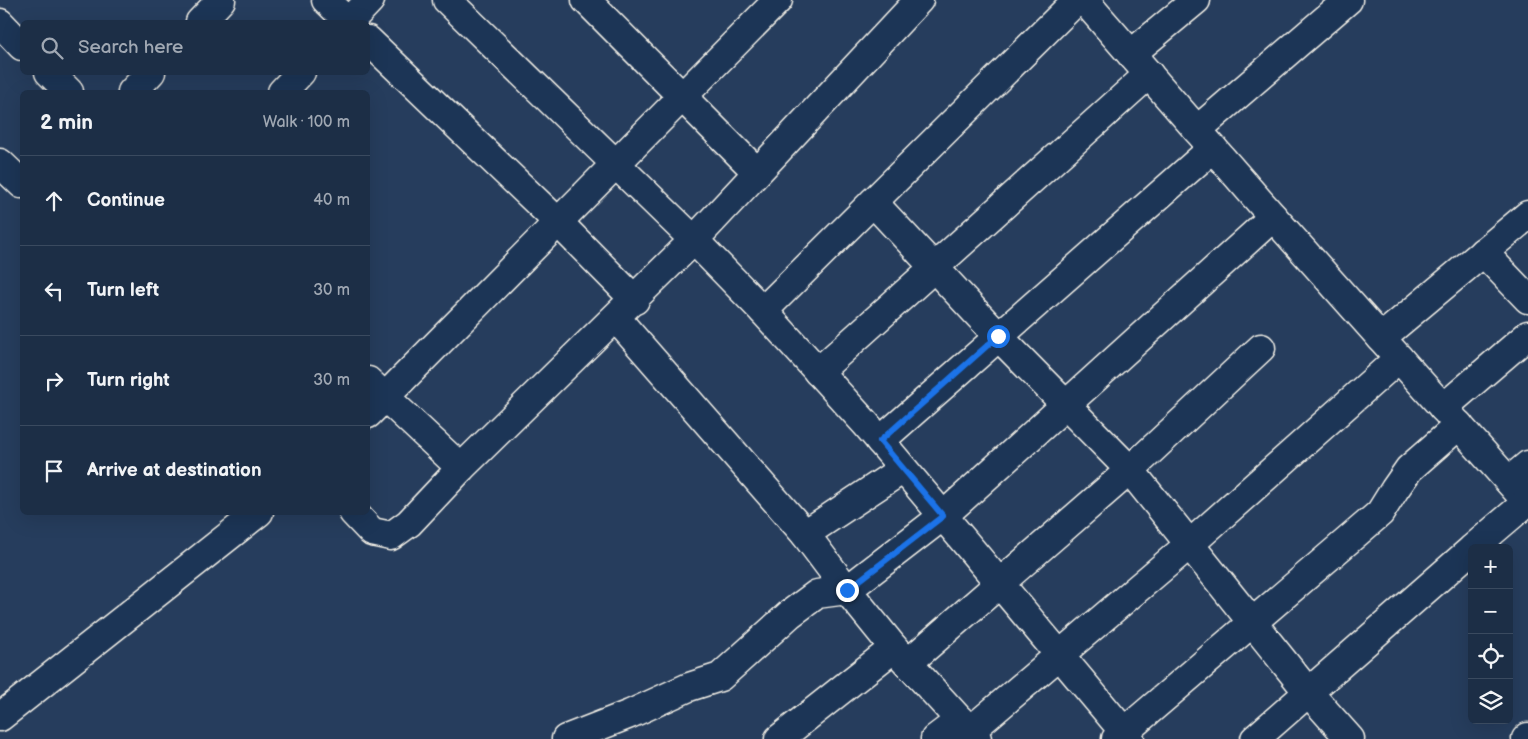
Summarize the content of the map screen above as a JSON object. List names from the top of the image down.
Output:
{
  "page": {
    "search": "Search here",
    "heading": ["2 min", "Walk · 100 m"],
    "list": [
      ["Continue", "40 m"],
      ["Turn left", "30 m"],
      ["Turn right", "30 m"],
      "Arrive at destination"
    ],
    "map_buttons": ["+", "−"]
  }
}
